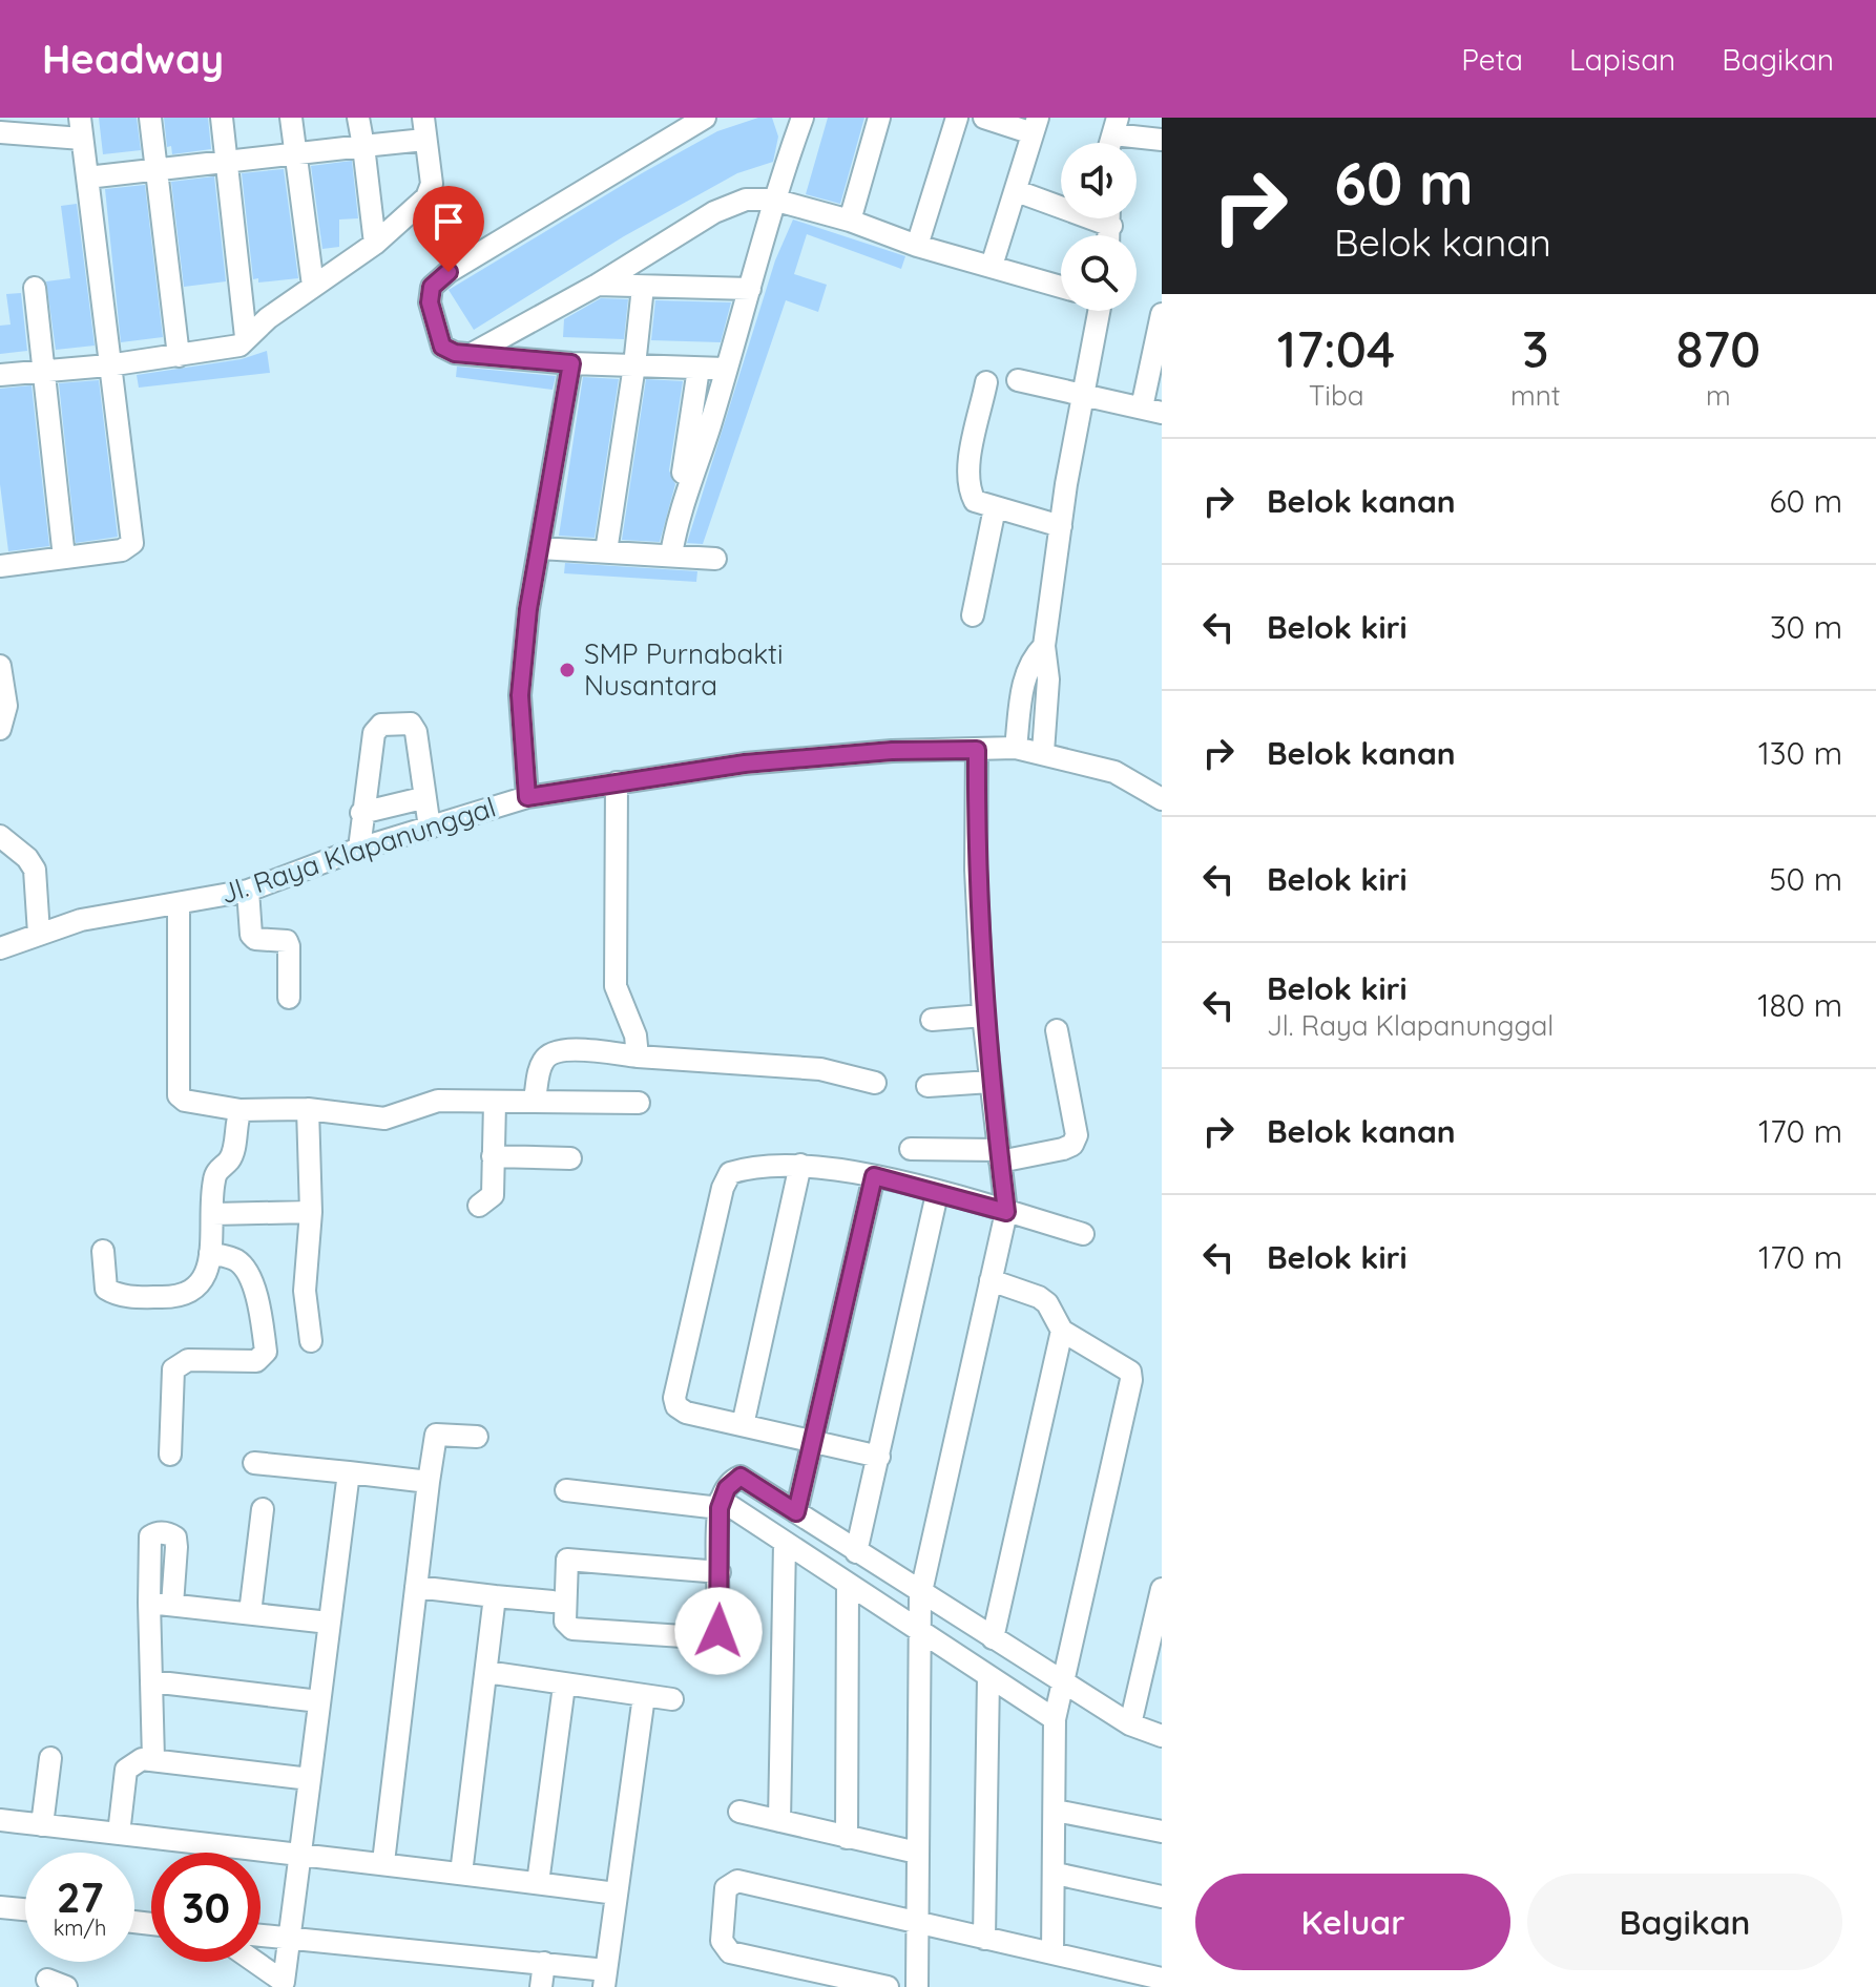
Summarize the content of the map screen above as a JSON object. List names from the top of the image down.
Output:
{
  "streets": {
    "street": ["Jl. Raya Klapanunggal"]
  },
  "places": ["SMP Purnabakti Nusantara"],
  "page": {
    "header": "Headway",
    "nav": ["Peta", "Lapisan", "Bagikan"],
    "turn": ["60 m", "Belok kanan"],
    "eta": [
      "17:04",
      "Tiba",
      "3",
      "mnt",
      "870",
      "m"
    ],
    "list": [
      {
        "name": "Belok kanan",
        "value": "60 m"
      },
      {
        "name": "Belok kiri",
        "value": "30 m"
      },
      {
        "name": "Belok kanan",
        "value": "130 m"
      },
      {
        "name": "Belok kiri",
        "value": "50 m"
      },
      {
        "name": "Belok kiri",
        "note": "Jl. Raya Klapanunggal",
        "value": "180 m"
      },
      {
        "name": "Belok kanan",
        "value": "170 m"
      },
      {
        "name": "Belok kiri",
        "value": "170 m"
      }
    ],
    "speed": "27 km/h",
    "limit": "30",
    "buttons": ["Keluar", "Bagikan"]
  }
}
